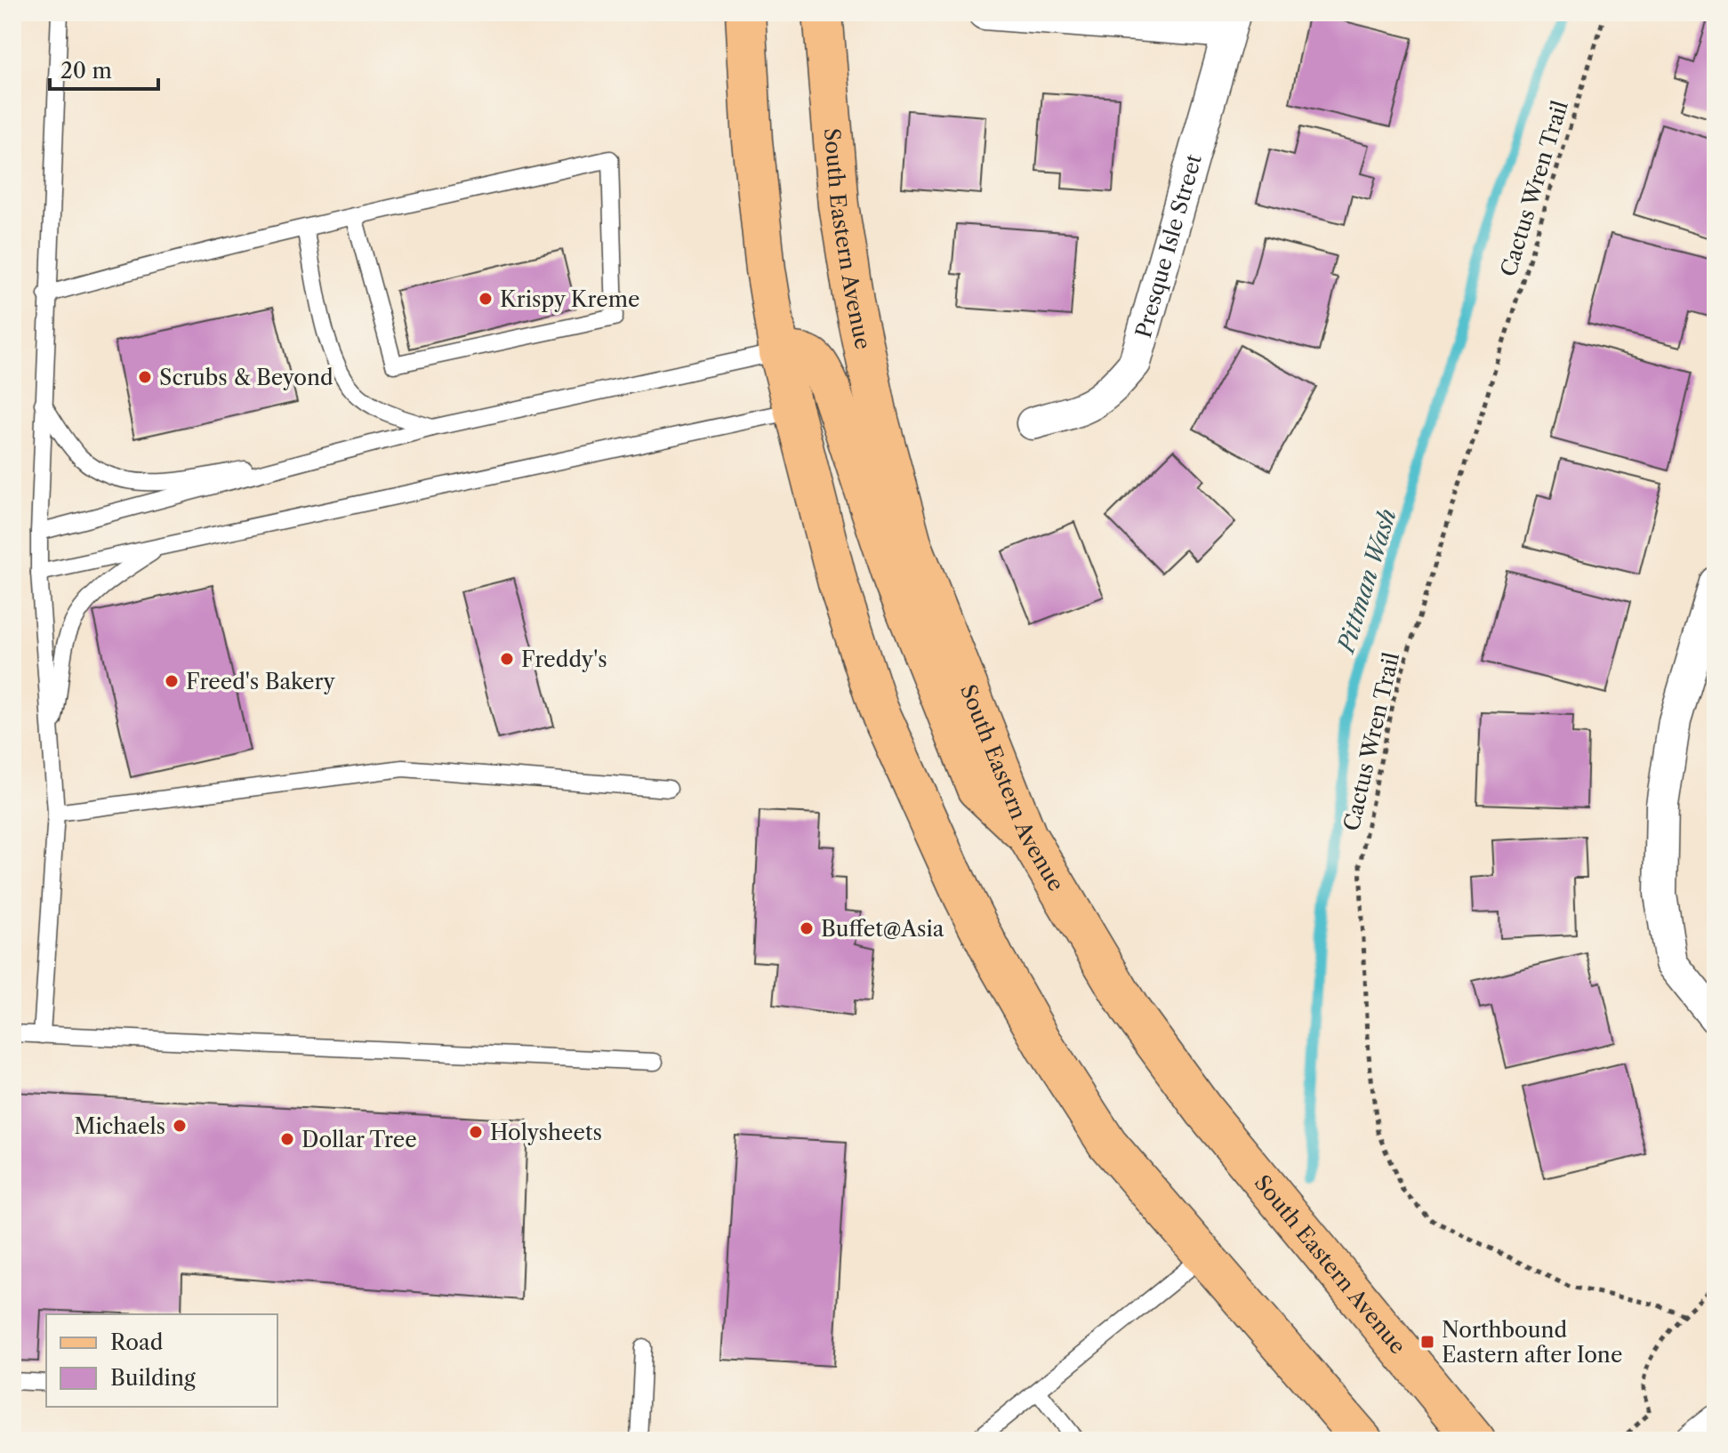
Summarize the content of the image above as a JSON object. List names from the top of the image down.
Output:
{
  "streets": {
    "main road": ["South Eastern Avenue"],
    "street": ["Presque Isle Street"],
    "path": ["Cactus Wren Trail"]
  },
  "water": ["Pittman Wash"],
  "places": {
    "other": [
      "Krispy Kreme",
      "Scrubs & Beyond",
      "Freddy's",
      "Freed's Bakery",
      "Buffet@Asia",
      "Michaels",
      "Holysheets",
      "Dollar Tree"
    ],
    "transit": ["Northbound Eastern after Ione"]
  },
  "legend": ["Road", "Building"],
  "scale_bar": "20 m"
}
